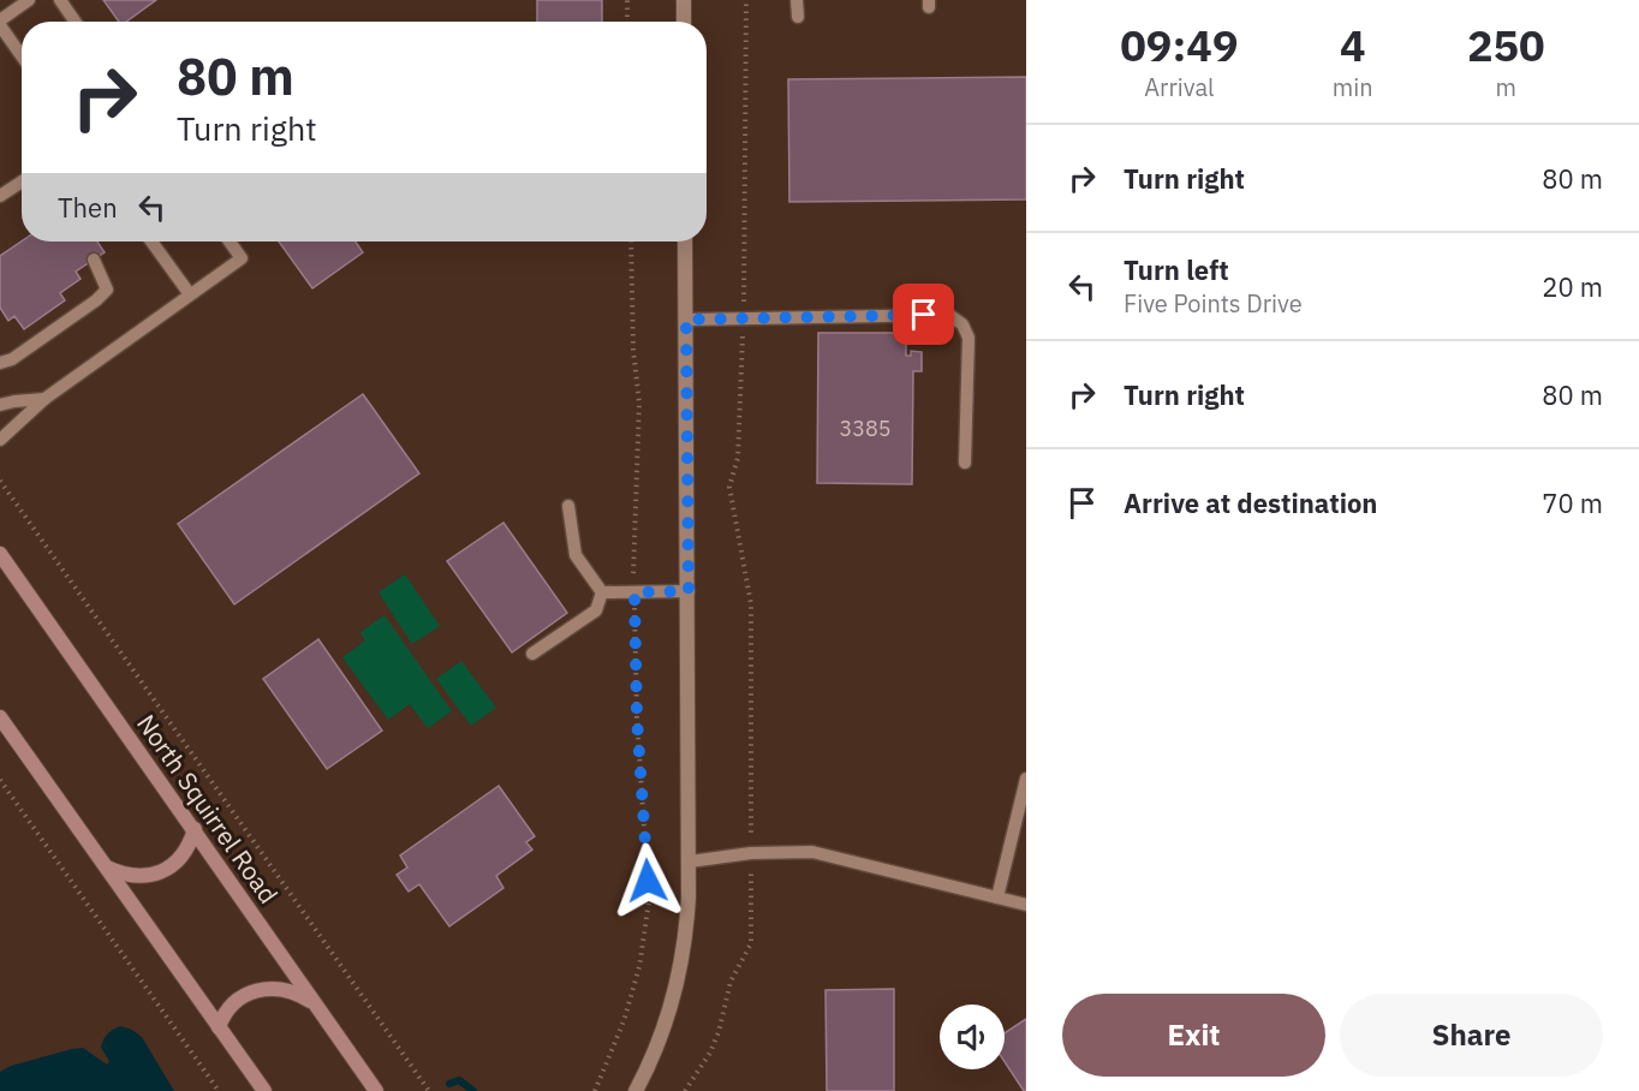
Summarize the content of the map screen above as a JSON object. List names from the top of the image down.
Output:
{
  "streets": {
    "main road": ["North Squirrel Road"]
  },
  "house_numbers": ["3385"],
  "page": {
    "eta": [
      "09:49",
      "Arrival",
      "4",
      "min",
      "250",
      "m"
    ],
    "turn": ["80 m", "Turn right"],
    "list": [
      {
        "name": "Turn right",
        "value": "80 m"
      },
      {
        "name": "Turn left",
        "note": "Five Points Drive",
        "value": "20 m"
      },
      {
        "name": "Turn right",
        "value": "80 m"
      },
      {
        "name": "Arrive at destination",
        "value": "70 m"
      }
    ],
    "then": "Then",
    "buttons": ["Exit", "Share"]
  }
}
